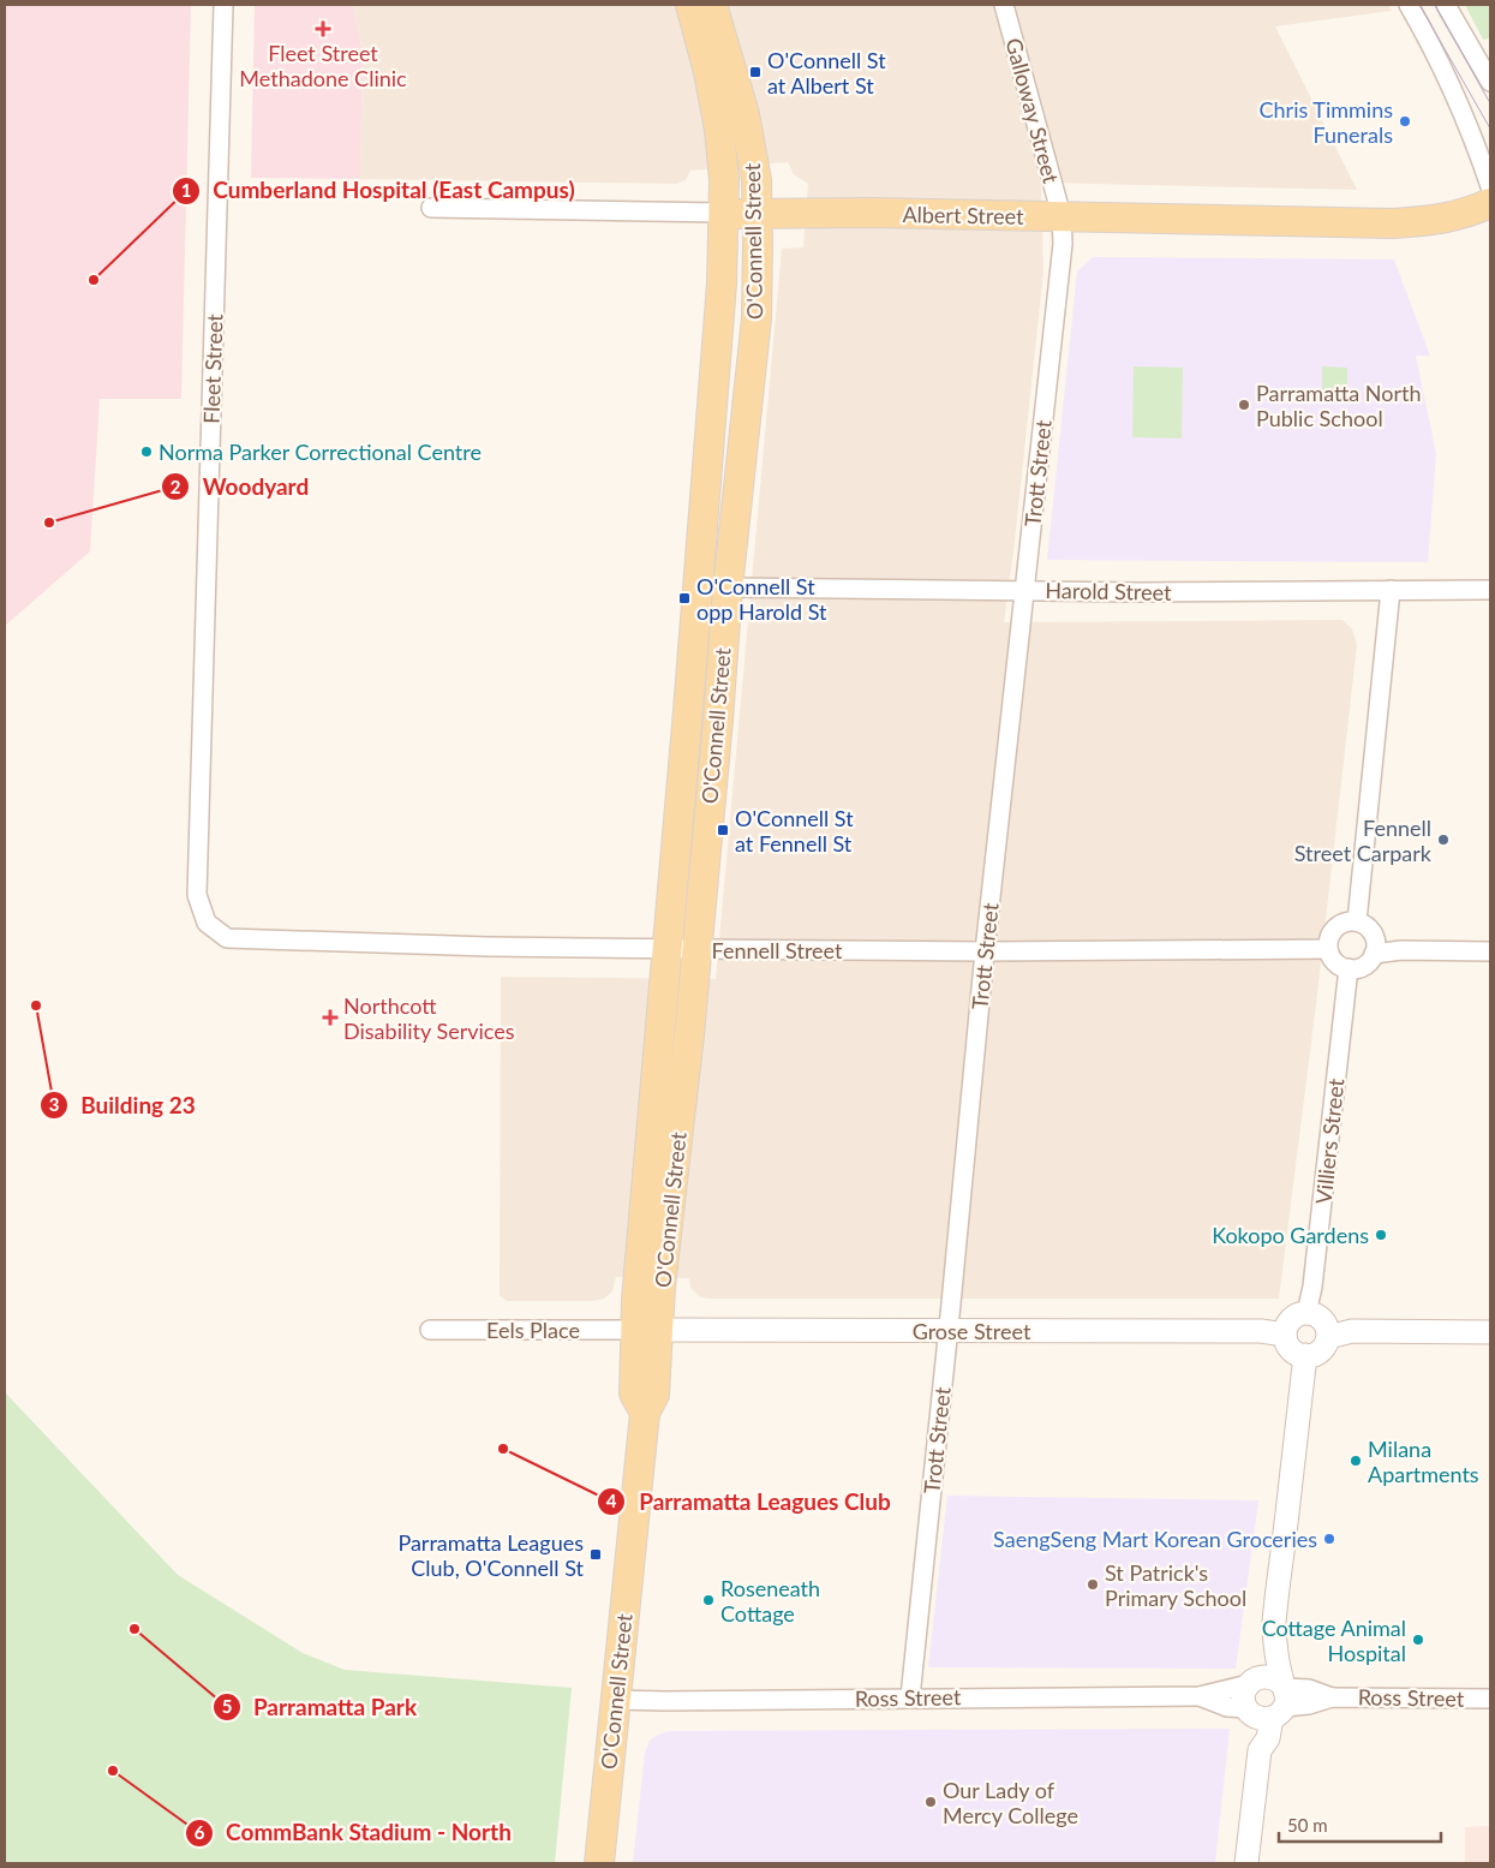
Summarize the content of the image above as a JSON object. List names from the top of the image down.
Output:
{
  "streets": {
    "main road": ["Albert Street", "O'Connell Street"],
    "street": [
      "Galloway Street",
      "Fleet Street",
      "Trott Street",
      "Harold Street",
      "Fennell Street",
      "Villiers Street",
      "Eels Place",
      "Grose Street",
      "Ross Street"
    ]
  },
  "crossings": [
    ["Galloway Street", "Albert Street"],
    ["Galloway Street", "Trott Street"],
    ["Albert Street", "O'Connell Street"],
    ["Albert Street", "Trott Street"],
    ["O'Connell Street", "Harold Street"],
    ["O'Connell Street", "Fennell Street"],
    ["O'Connell Street", "Eels Place"],
    ["O'Connell Street", "Grose Street"],
    ["O'Connell Street", "Ross Street"],
    ["Fleet Street", "Fennell Street"],
    ["Trott Street", "Harold Street"],
    ["Trott Street", "Fennell Street"],
    ["Trott Street", "Grose Street"],
    ["Trott Street", "Ross Street"],
    ["Fennell Street", "Villiers Street"],
    ["Villiers Street", "Grose Street"],
    ["Eels Place", "Grose Street"]
  ],
  "places": {
    "health": ["Fleet Street Methadone Clinic", "Northcott Disability Services"],
    "transit": [
      "O'Connell St at Albert St",
      "O'Connell St opp Harold St",
      "O'Connell St at Fennell St",
      "Parramatta Leagues Club, O'Connell St"
    ],
    "other": [
      "Chris Timmins Funerals",
      "Cumberland Hospital (East Campus)",
      "Parramatta North Public School",
      "Norma Parker Correctional Centre",
      "Woodyard",
      "Fennell Street Carpark",
      "Building 23",
      "Kokopo Gardens",
      "Parramatta Leagues Club",
      "Milana Apartments",
      "SaengSeng Mart Korean Groceries",
      "St Patrick's Primary School",
      "Roseneath Cottage",
      "Parramatta Park",
      "Cottage Animal Hospital",
      "CommBank Stadium - North",
      "Our Lady of Mercy College"
    ]
  },
  "scale_bar": "50 m"
}
